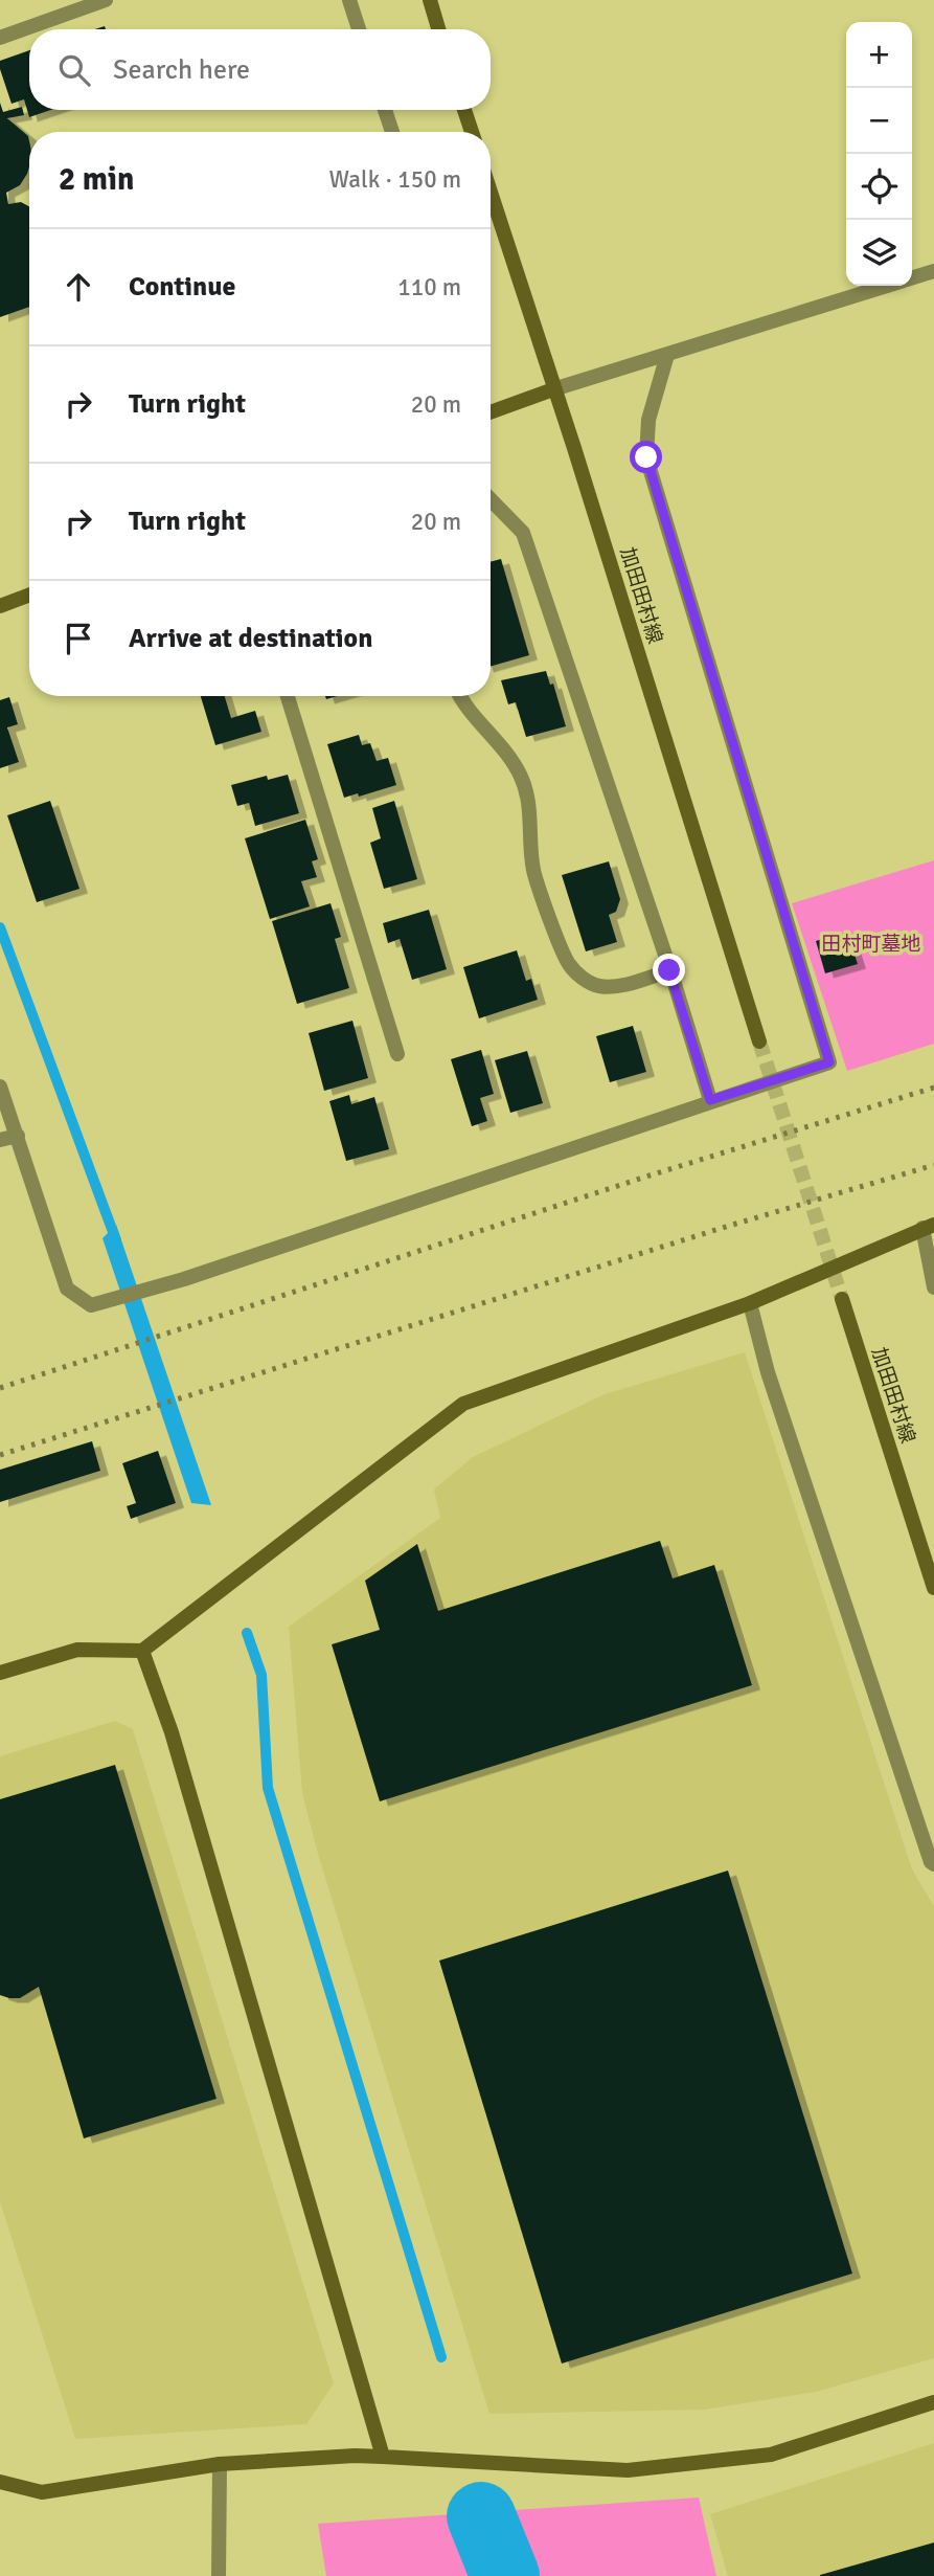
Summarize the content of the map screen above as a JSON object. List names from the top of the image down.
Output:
{
  "streets": {
    "street": ["加田田村線"]
  },
  "parks": ["田村町墓地"],
  "page": {
    "map_buttons": ["+", "−"],
    "search": "Search here",
    "heading": ["2 min", "Walk · 150 m"],
    "list": [
      ["Continue", "110 m"],
      ["Turn right", "20 m"],
      ["Turn right", "20 m"],
      "Arrive at destination"
    ]
  }
}
